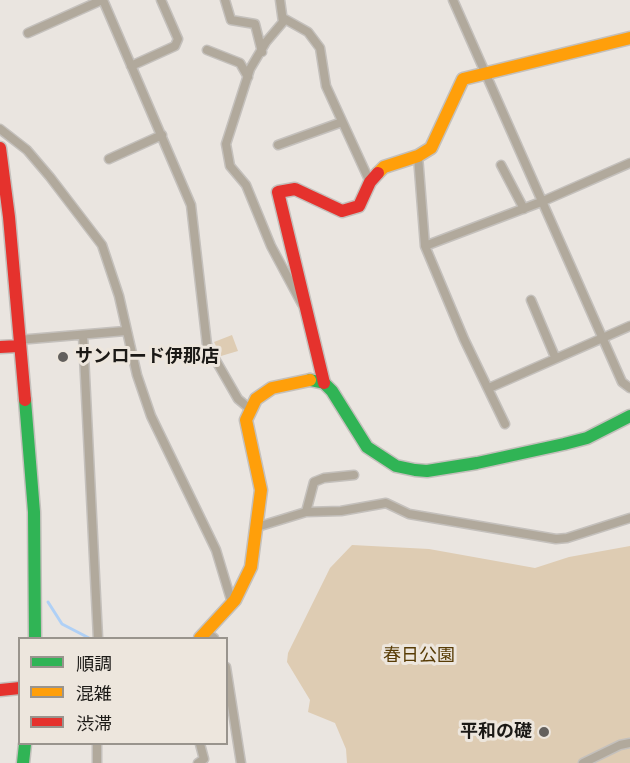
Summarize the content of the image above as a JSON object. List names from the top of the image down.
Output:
{
  "parks": ["春日公園"],
  "places": ["サンロード伊那店", "平和の礎"],
  "legend": ["順調", "混雑", "渋滞"]
}
